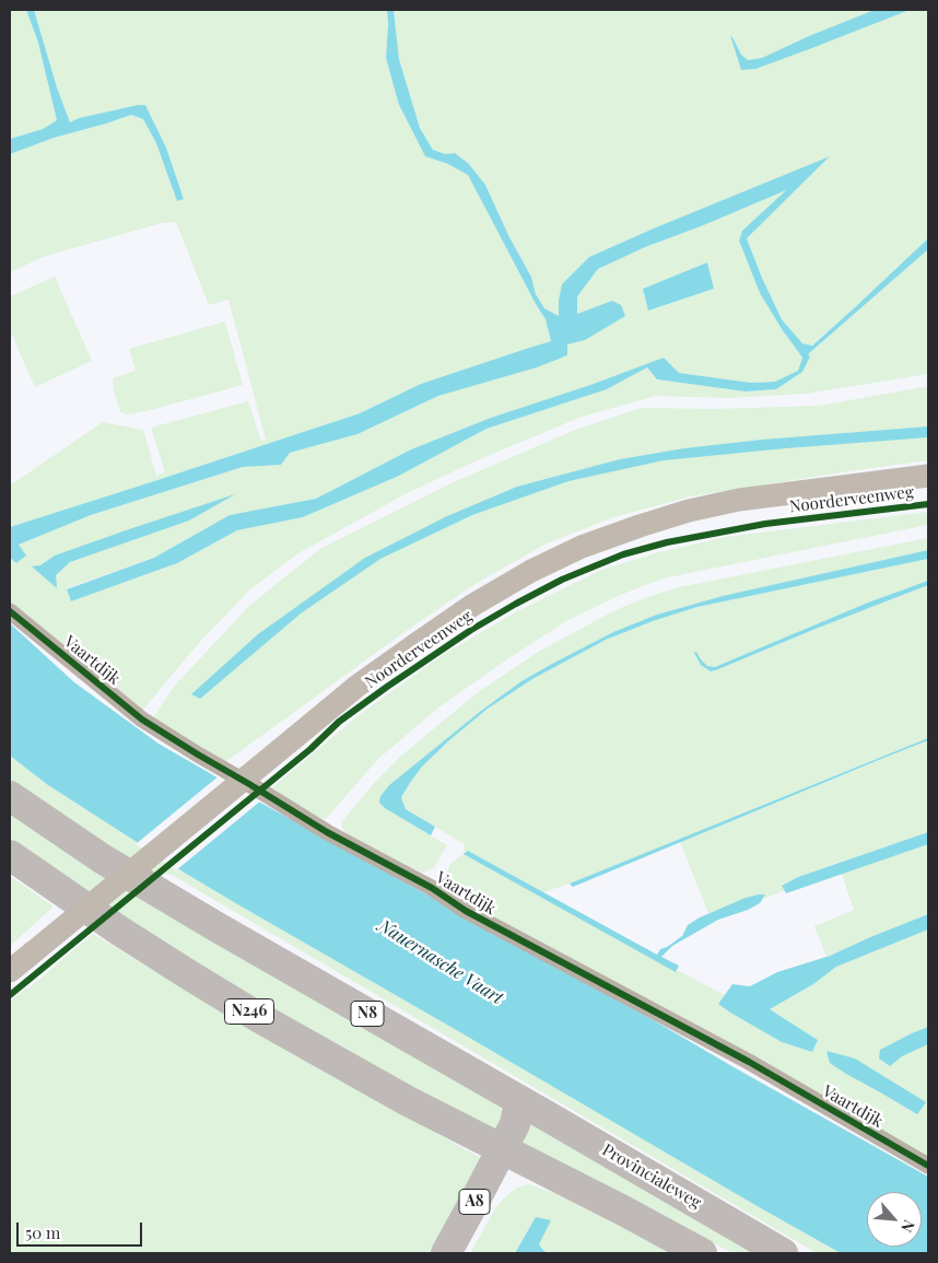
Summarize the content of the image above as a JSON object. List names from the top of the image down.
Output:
{
  "streets": {
    "highway": [
      "N246",
      "N8",
      "Provincialeweg",
      "A8"
    ],
    "street": ["Noorderveenweg", "Vaartdijk"]
  },
  "crossings": [
    ["N246", "A8"],
    ["N8", "Provincialeweg"],
    ["N8", "A8"],
    ["Provincialeweg", "A8"]
  ],
  "water": ["Nauernasche Vaart"],
  "scale_bar": "50 m",
  "north": "bottom right"
}
